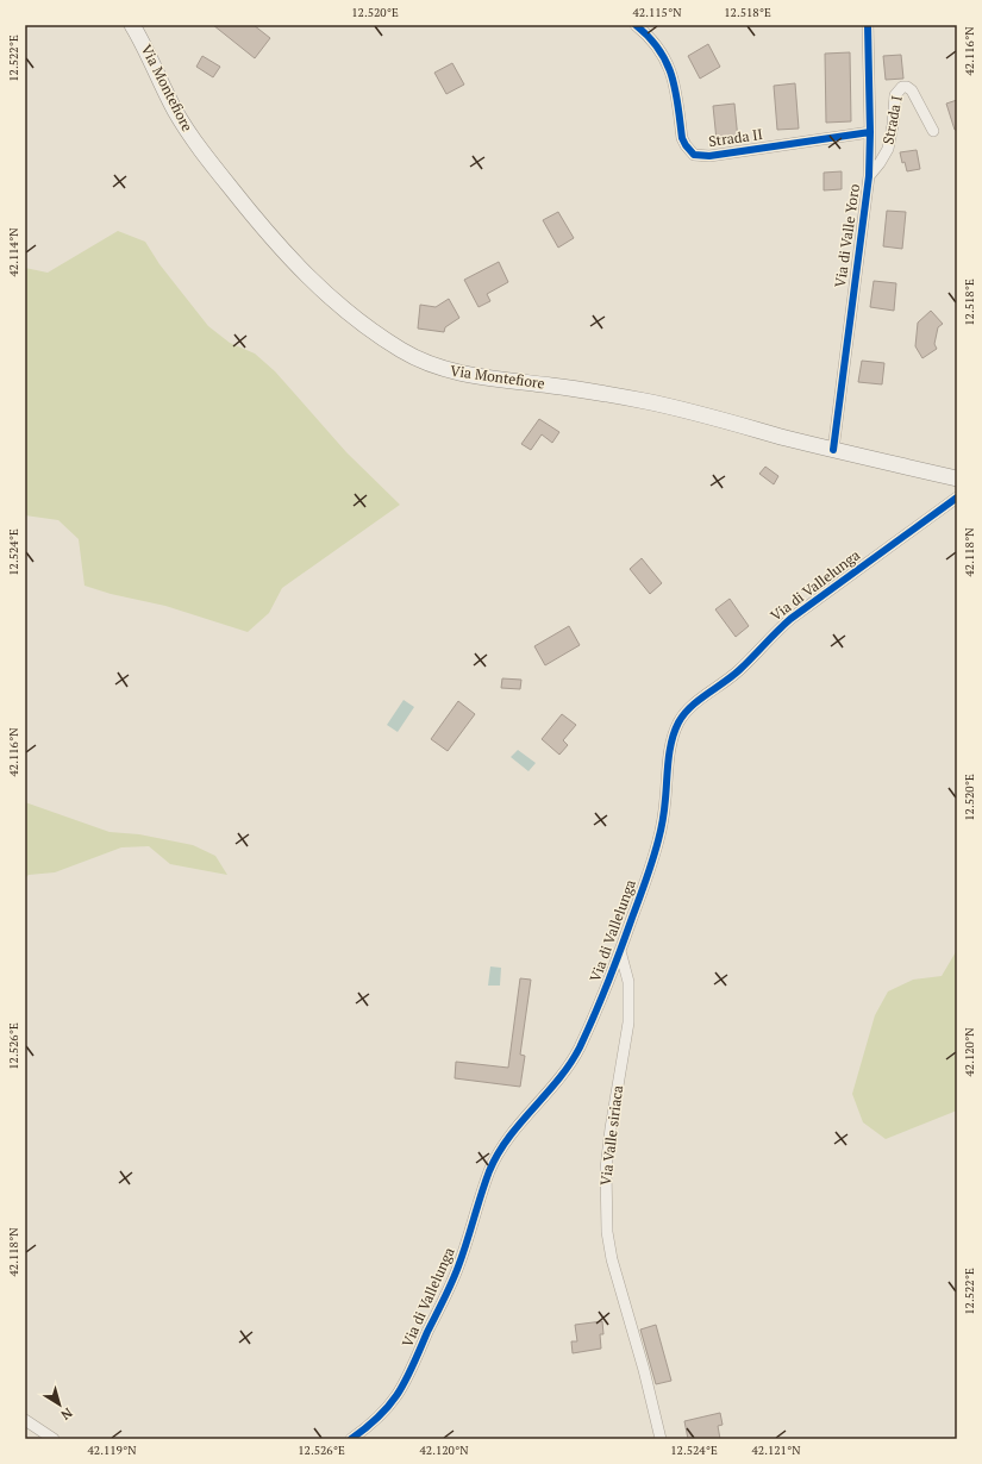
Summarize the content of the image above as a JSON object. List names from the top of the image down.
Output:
{
  "streets": {
    "main road": ["Via Montefiore"],
    "street": [
      "Strada I",
      "Strada II",
      "Via di Valle Yoro",
      "Via di Vallelunga",
      "Via Valle siriaca"
    ]
  },
  "crossings": [
    ["Via Montefiore", "Via di Valle Yoro"],
    ["Strada I", "Via di Valle Yoro"],
    ["Strada II", "Via di Valle Yoro"],
    ["Via di Vallelunga", "Via Valle siriaca"]
  ],
  "north": "bottom right",
  "coordinates": [
    "12.520°E",
    "42.115°N",
    "12.518°E",
    "42.116°N",
    "12.522°E",
    "42.114°N",
    "42.118°N",
    "12.524°E",
    "12.526°E",
    "42.120°N",
    "42.119°N",
    "42.121°N"
  ]
}
